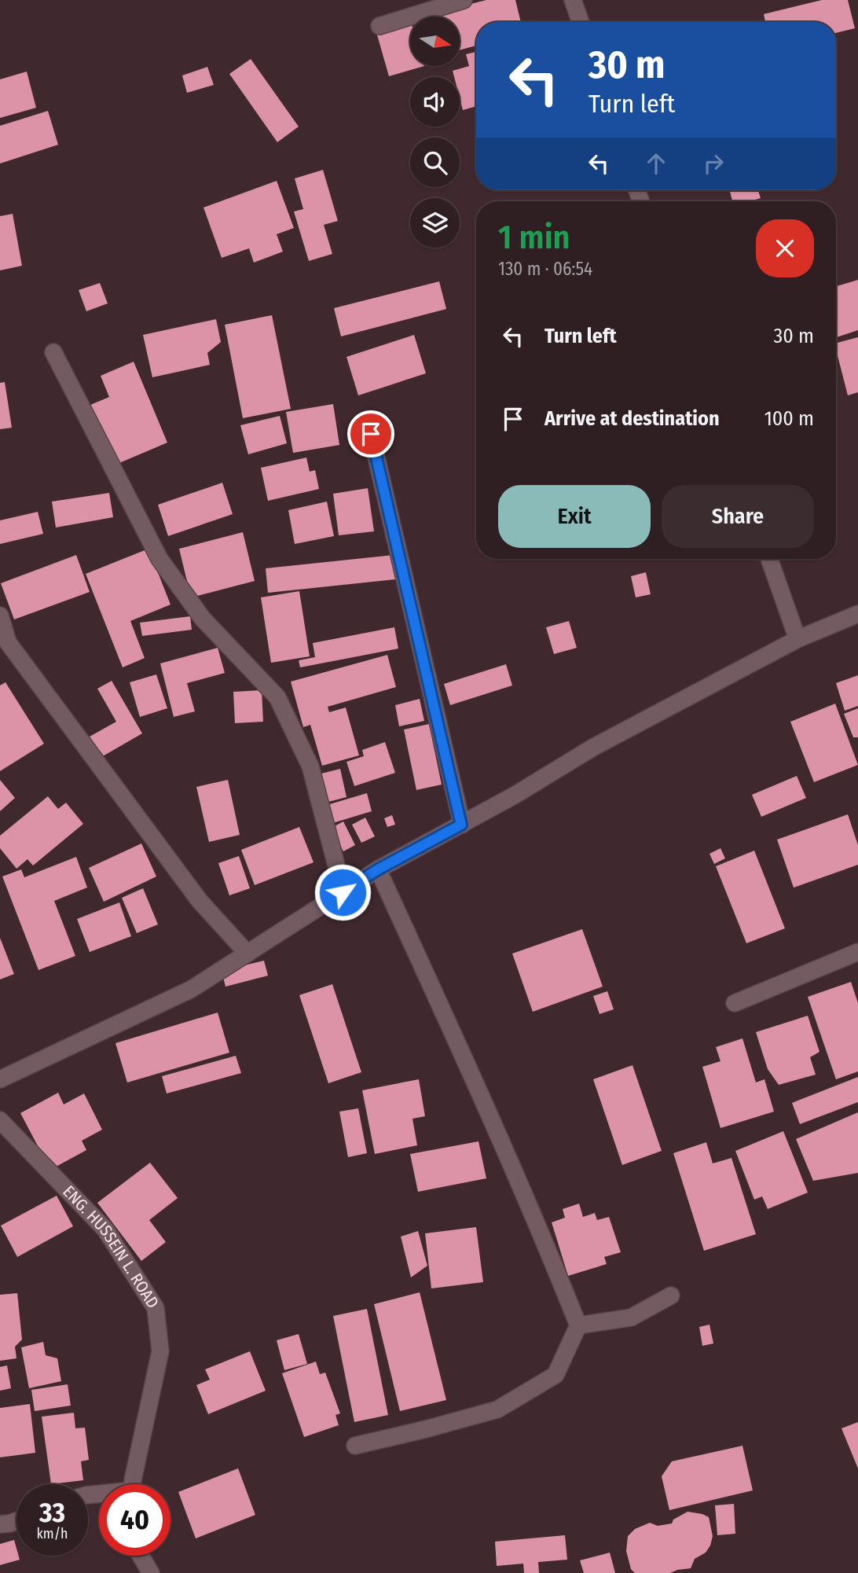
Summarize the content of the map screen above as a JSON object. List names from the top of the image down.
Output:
{
  "streets": {
    "street": ["ENG. HUSSEIN L. ROAD"]
  },
  "north": "right",
  "page": {
    "turn": ["30 m", "Turn left"],
    "heading": ["1 min", "130 m · 06:54"],
    "list": [
      {
        "name": "Turn left",
        "value": "30 m"
      },
      {
        "name": "Arrive at destination",
        "value": "100 m"
      }
    ],
    "buttons": ["Exit", "Share"],
    "speed": "33 km/h",
    "limit": "40"
  }
}
